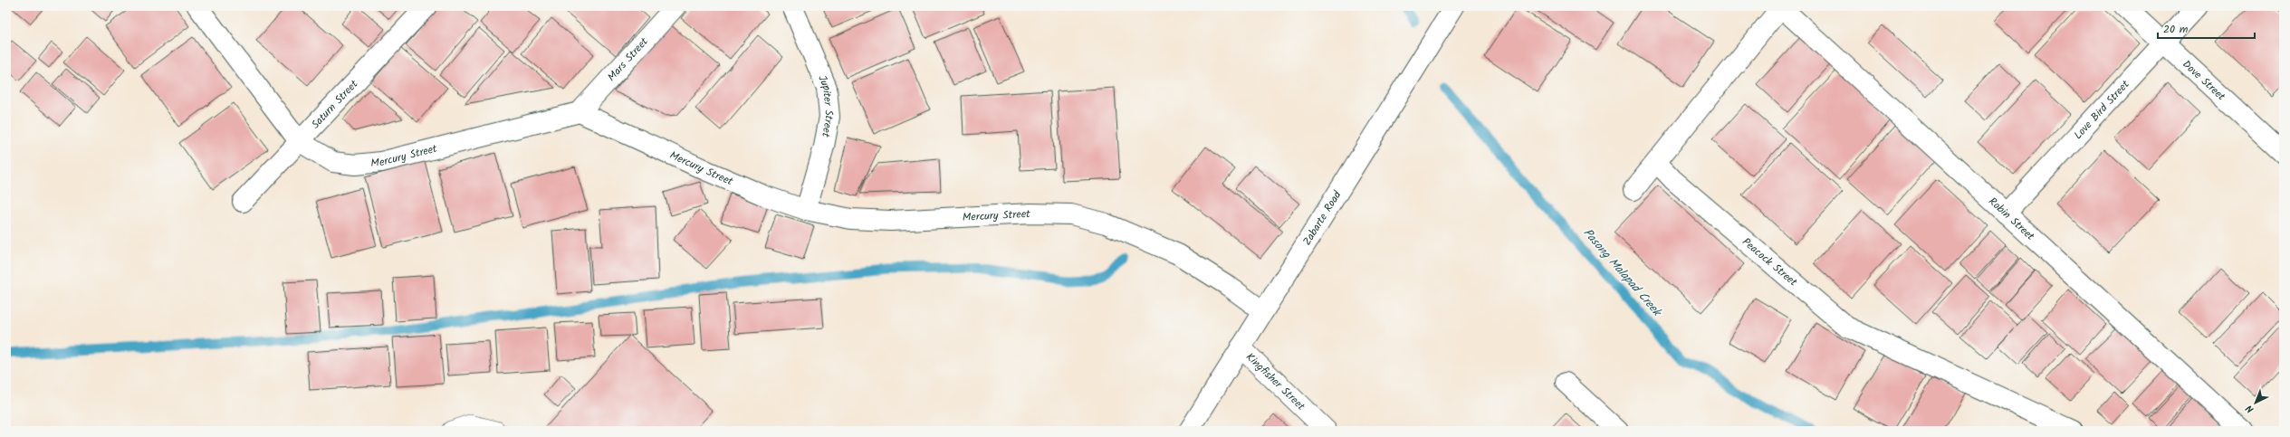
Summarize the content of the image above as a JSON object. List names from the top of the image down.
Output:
{
  "streets": {
    "street": [
      "Mars Street",
      "Dove Street",
      "Saturn Street",
      "Jupiter Street",
      "Love Bird Street",
      "Mercury Street",
      "Zabarte Road",
      "Robin Street",
      "Peacock Street",
      "Kingfisher Street"
    ]
  },
  "crossings": [
    ["Mars Street", "Mercury Street"],
    ["Dove Street", "Love Bird Street"],
    ["Saturn Street", "Mercury Street"],
    ["Jupiter Street", "Mercury Street"],
    ["Love Bird Street", "Robin Street"],
    ["Mercury Street", "Zabarte Road"],
    ["Zabarte Road", "Kingfisher Street"]
  ],
  "water": ["Pasong Malapad Creek"],
  "scale_bar": "20 m",
  "north": "bottom left"
}
